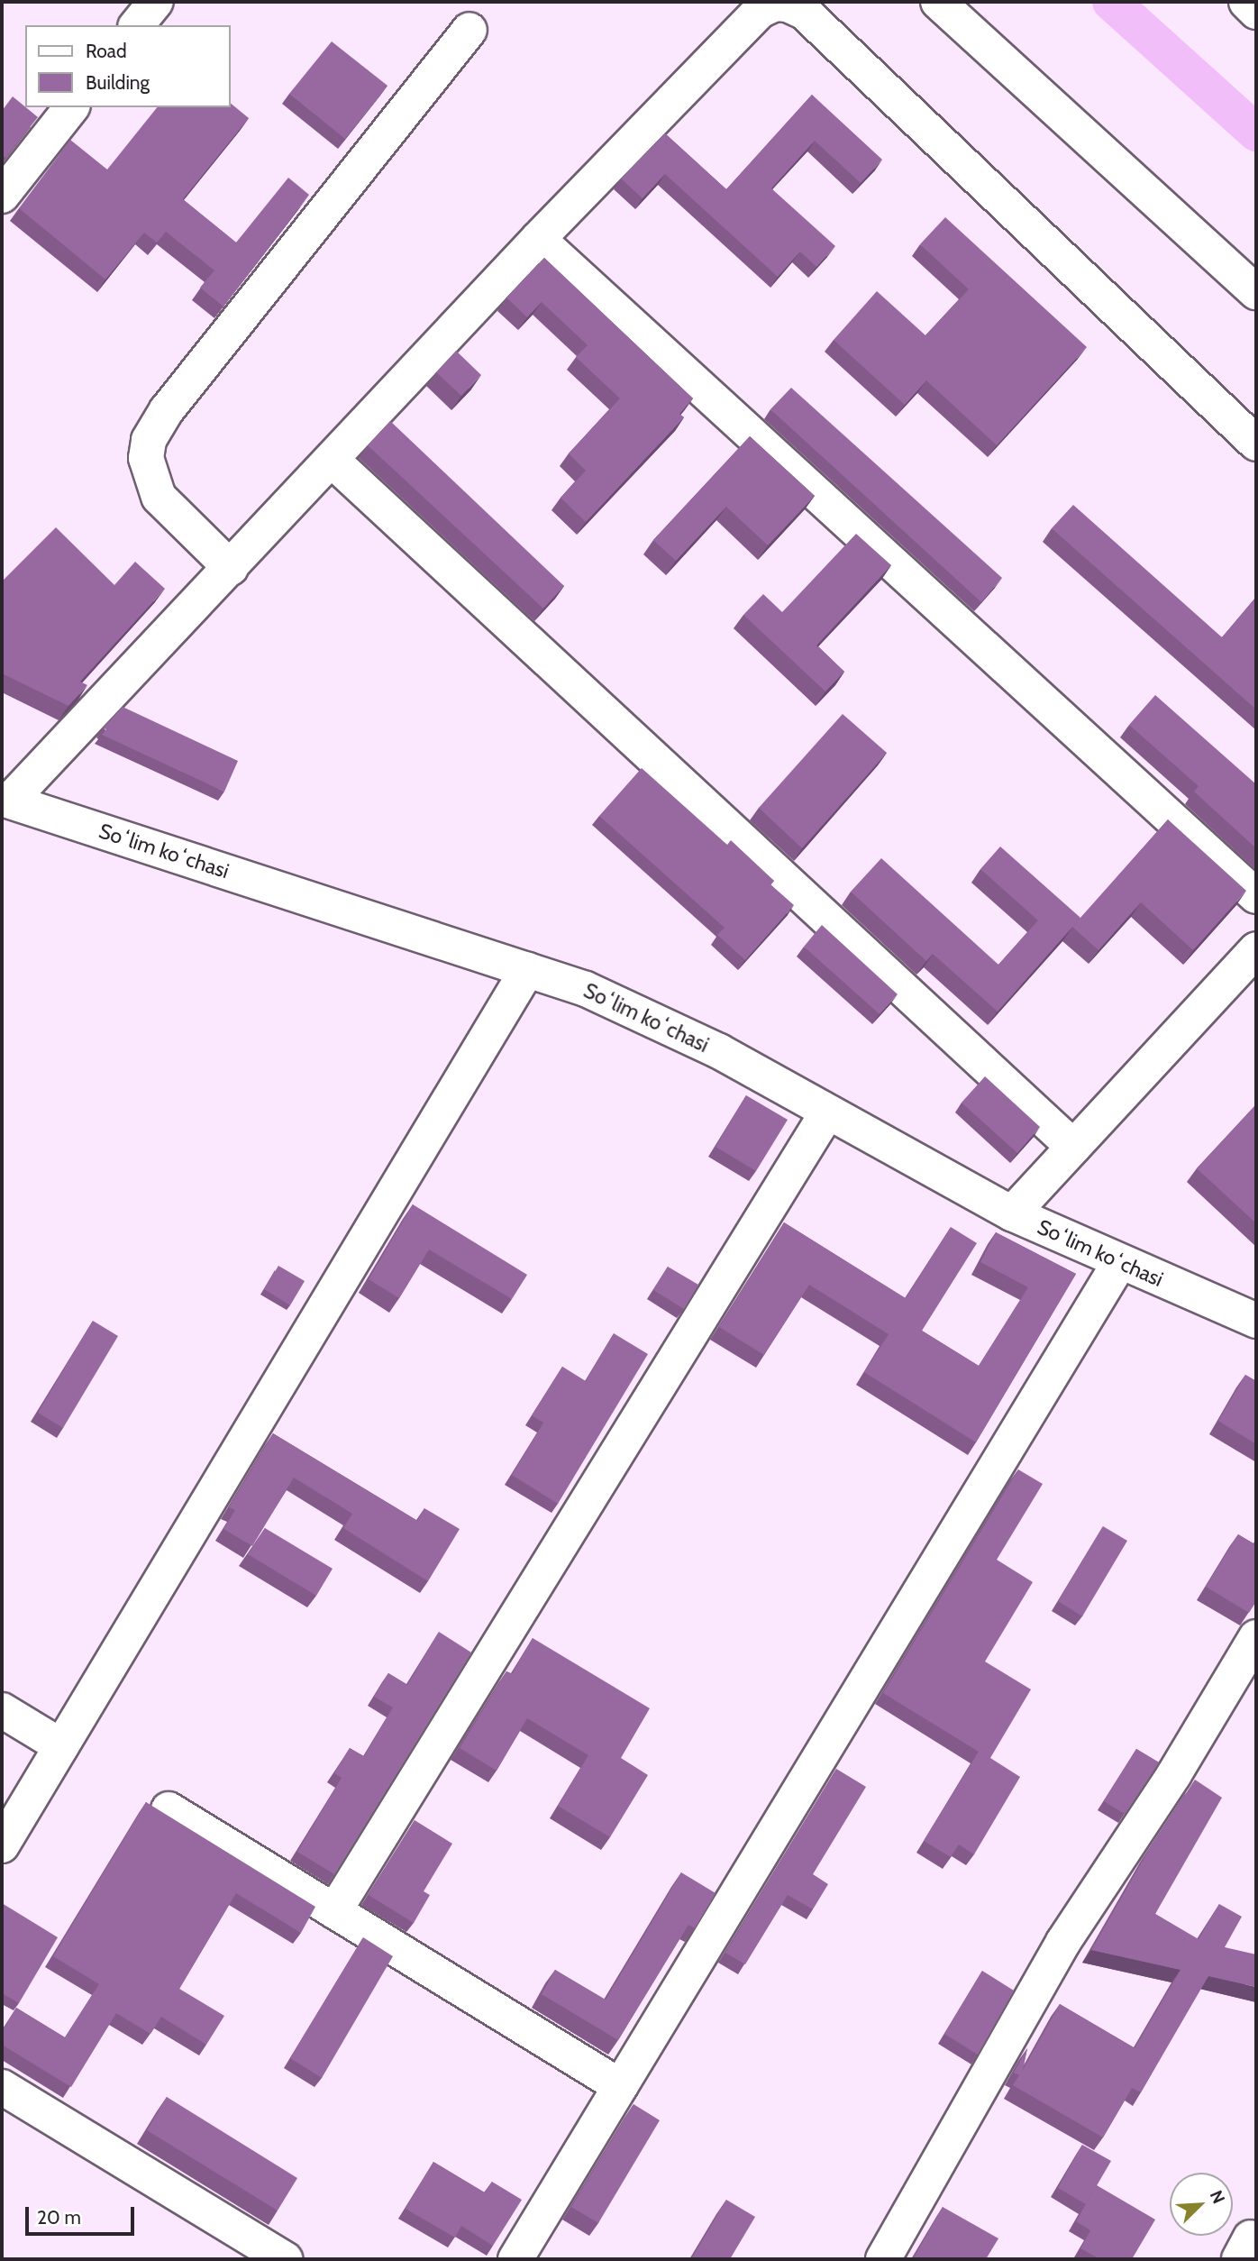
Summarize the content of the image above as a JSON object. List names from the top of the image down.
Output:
{
  "streets": {
    "street": ["Soʻlim koʻchasi"]
  },
  "legend": ["Road", "Building"],
  "scale_bar": "20 m",
  "north": "top right"
}
